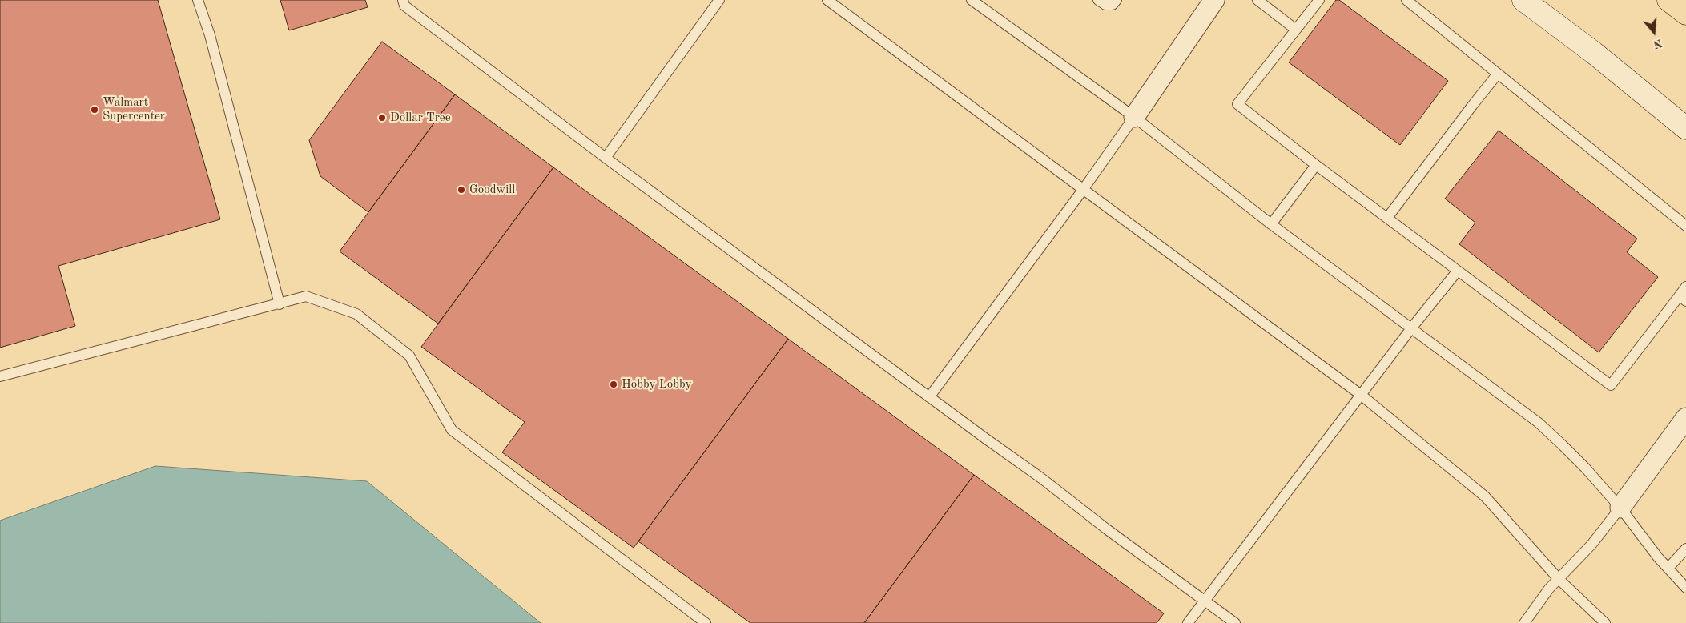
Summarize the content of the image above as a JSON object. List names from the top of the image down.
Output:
{
  "places": [
    "Walmart Supercenter",
    "Dollar Tree",
    "Goodwill",
    "Hobby Lobby"
  ],
  "north": "bottom"
}
